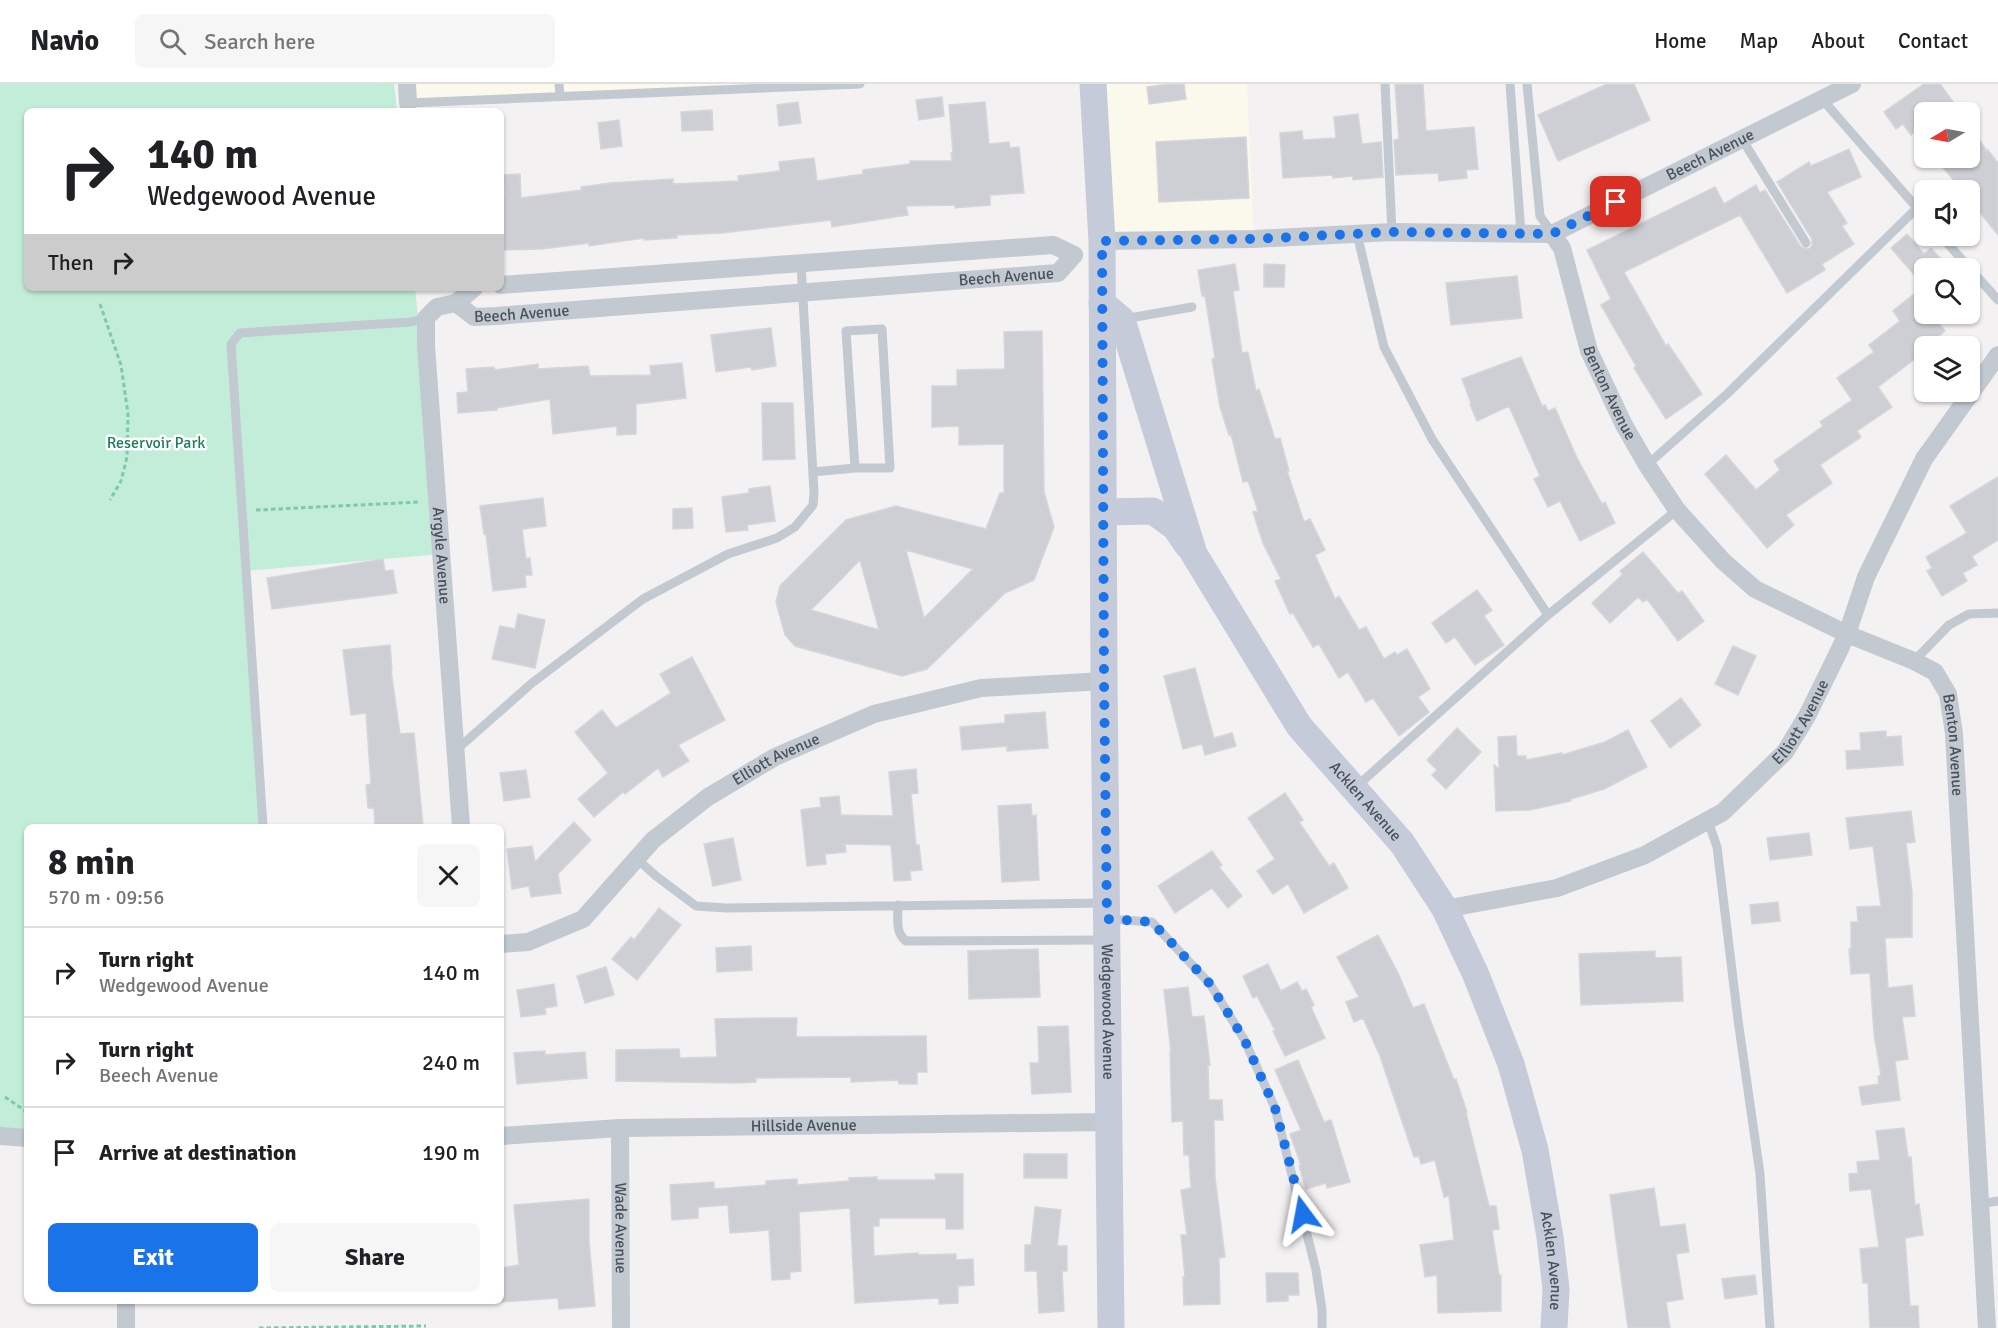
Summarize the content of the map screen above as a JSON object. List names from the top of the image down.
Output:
{
  "streets": {
    "street": [
      "Beech Avenue",
      "Benton Avenue",
      "Argyle Avenue",
      "Elliott Avenue",
      "Acklen Avenue",
      "Wedgewood Avenue",
      "Hillside Avenue",
      "Wade Avenue"
    ]
  },
  "crossings": [
    ["Beech Avenue", "Benton Avenue"],
    ["Beech Avenue", "Wedgewood Avenue"],
    ["Benton Avenue", "Elliott Avenue"],
    ["Elliott Avenue", "Acklen Avenue"],
    ["Elliott Avenue", "Wedgewood Avenue"],
    ["Acklen Avenue", "Wedgewood Avenue"],
    ["Wedgewood Avenue", "Hillside Avenue"],
    ["Hillside Avenue", "Wade Avenue"]
  ],
  "parks": ["Reservoir Park"],
  "north": "left",
  "page": {
    "header": "Navio",
    "search": "Search here",
    "nav": [
      "Home",
      "Map",
      "About",
      "Contact"
    ],
    "turn": ["140 m", "Wedgewood Avenue"],
    "then": "Then",
    "heading": ["8 min", "570 m · 09:56"],
    "list": [
      {
        "name": "Turn right",
        "note": "Wedgewood Avenue",
        "value": "140 m"
      },
      {
        "name": "Turn right",
        "note": "Beech Avenue",
        "value": "240 m"
      },
      {
        "name": "Arrive at destination",
        "value": "190 m"
      }
    ],
    "buttons": ["Exit", "Share"]
  }
}
